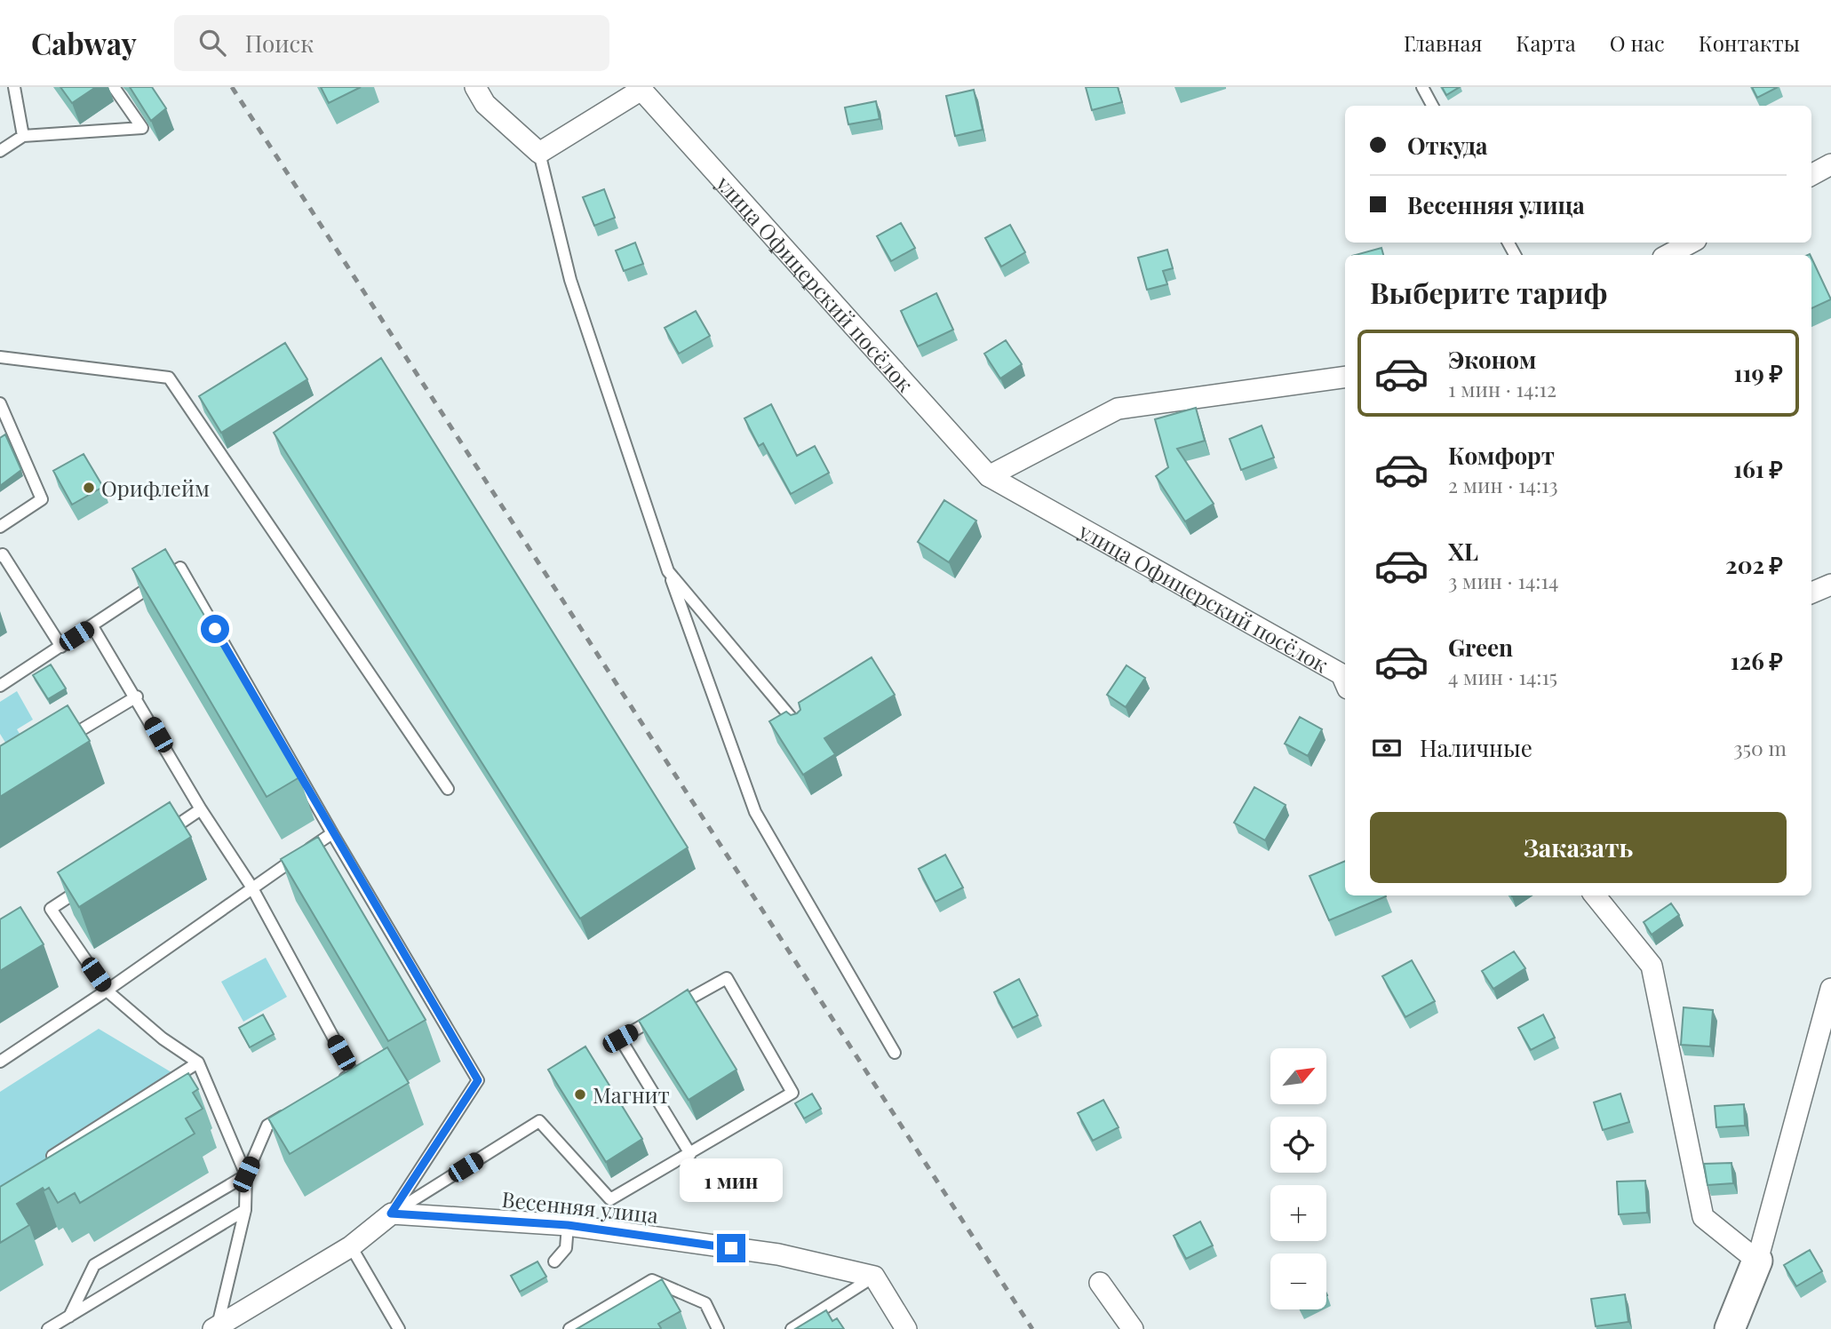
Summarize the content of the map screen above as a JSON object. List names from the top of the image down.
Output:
{
  "streets": {
    "street": ["улица Офицерский посёлок", "Весенняя улица"]
  },
  "places": ["Орифлейм", "Магнит"],
  "north": "top right",
  "page": {
    "header": "Cabway",
    "search": "Поиск",
    "nav": [
      "Главная",
      "Карта",
      "О нас",
      "Контакты"
    ],
    "banner": ["Откуда", "Весенняя улица"],
    "heading": "Выберите тариф",
    "list": [
      {
        "name": "Эконом",
        "note": "1 мин · 14:12",
        "value": "119 ₽"
      },
      {
        "name": "Комфорт",
        "note": "2 мин · 14:13",
        "value": "161 ₽"
      },
      {
        "name": "XL",
        "note": "3 мин · 14:14",
        "value": "202 ₽"
      },
      {
        "name": "Green",
        "note": "4 мин · 14:15",
        "value": "126 ₽"
      }
    ],
    "pay": ["Наличные", "350 m"],
    "buttons": "Заказать",
    "map_buttons": ["+", "−"],
    "bubble": "1 мин"
  }
}
